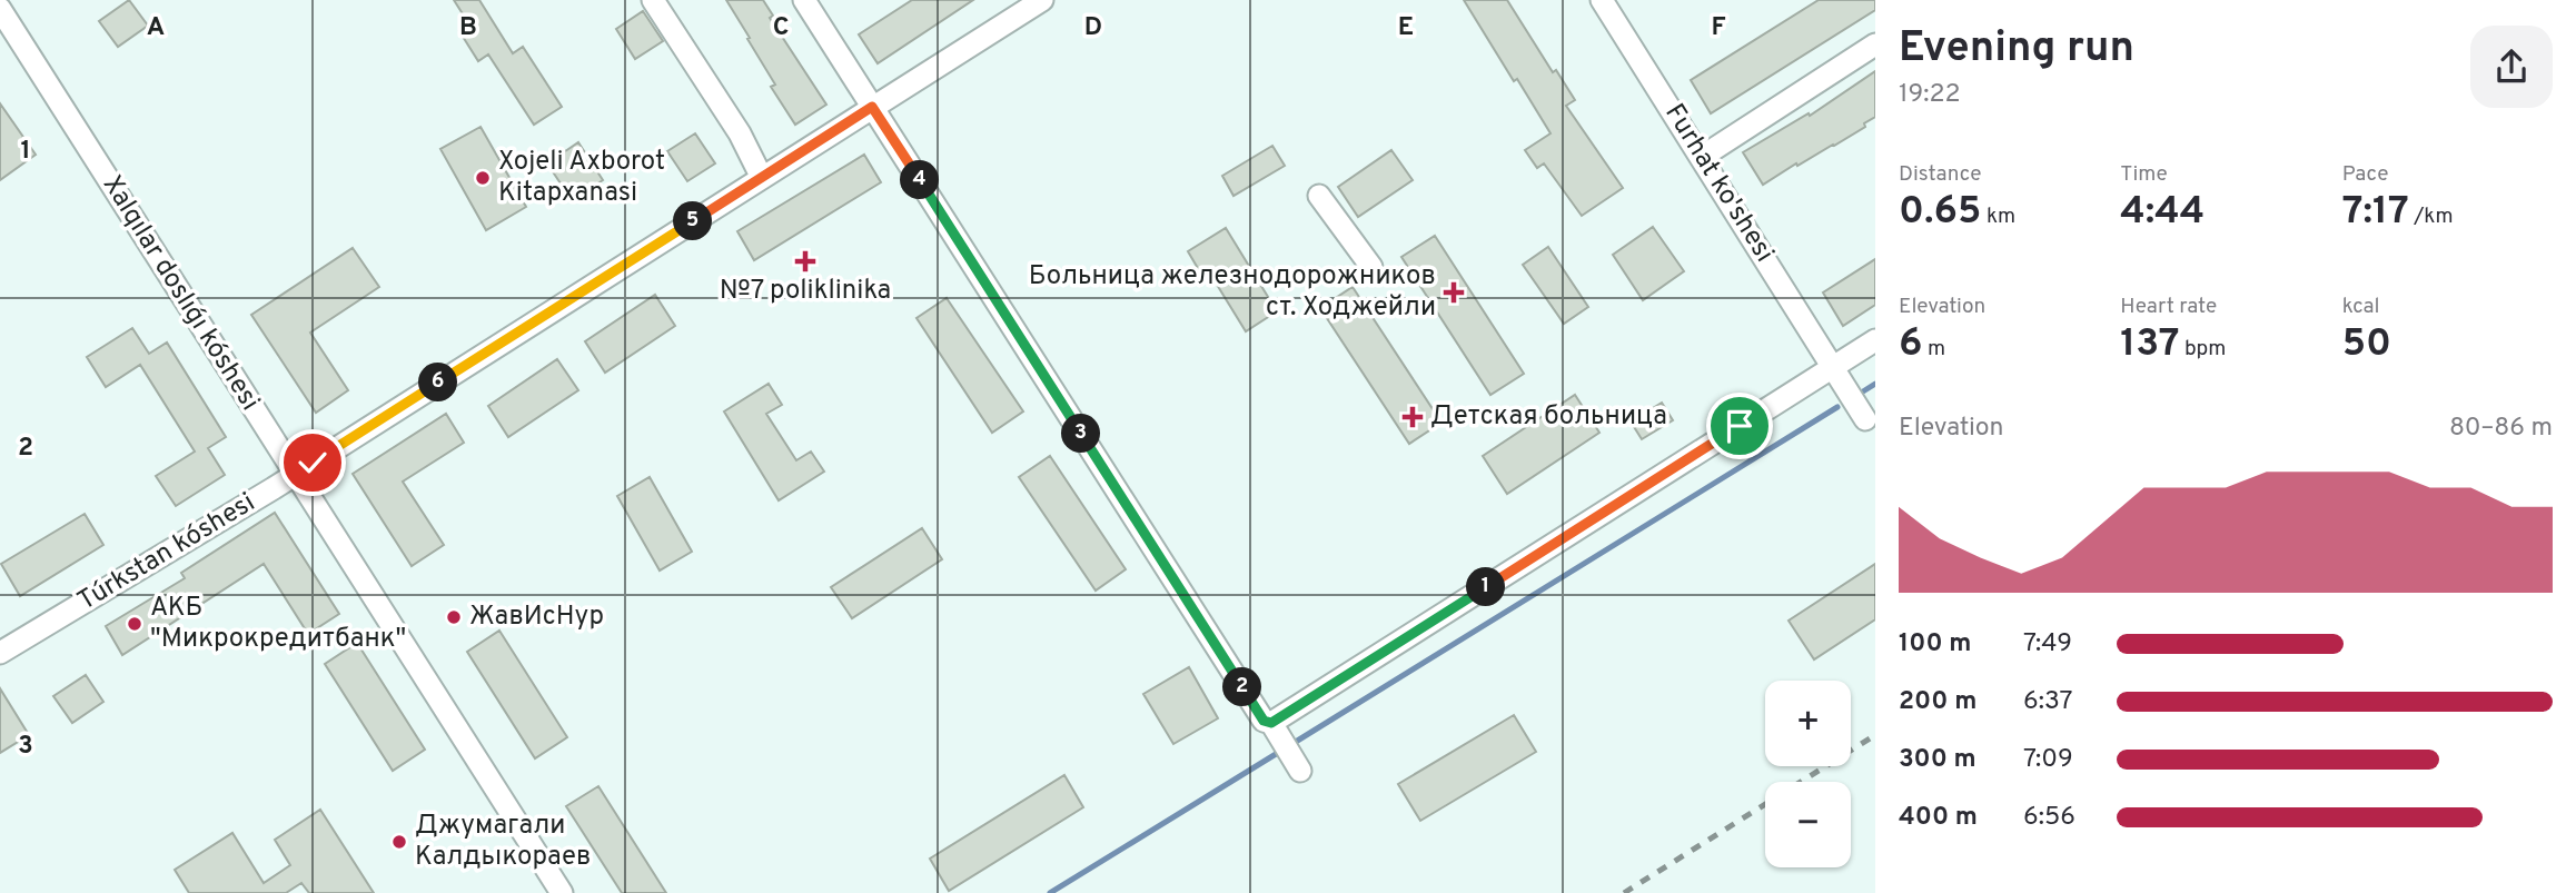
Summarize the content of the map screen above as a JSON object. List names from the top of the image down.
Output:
{
  "streets": {
    "street": ["Furhat ko'shesi", "Xalqılar doslıǵı kóshesi", "Túrkstan kóshesi"]
  },
  "crossings": [
    ["Xalqılar doslıǵı kóshesi", "Túrkstan kóshesi"]
  ],
  "places": {
    "other": [
      "Xojeli Axborot Kitapxanasi",
      "ЖавИсНур",
      "АКБ \"Микрокредитбанк\"",
      "Джумагали Калдыкораев"
    ],
    "health": ["№7 poliklinika", "Больница железнодорожников ст. Ходжейли", "Детская больница"]
  },
  "page": {
    "heading": ["Evening run", "19:22"],
    "stats": [
      ["Distance", "0.65 km"],
      ["Time", "4:44"],
      ["Pace", "7:17 /km"],
      ["Elevation", "6 m"],
      ["Heart rate", "137 bpm"],
      ["kcal", "50"]
    ],
    "pins": [
      "4",
      "5",
      "6",
      "3",
      "1",
      "2"
    ],
    "chart": ["Elevation", "80–86 m"],
    "list": [
      {
        "name": "100 m",
        "note": "7:49"
      },
      {
        "name": "200 m",
        "note": "6:37"
      },
      {
        "name": "300 m",
        "note": "7:09"
      },
      {
        "name": "400 m",
        "note": "6:56"
      }
    ],
    "map_buttons": ["+", "−"]
  },
  "grid": {
    "columns": [
      "A",
      "B",
      "C",
      "D",
      "E",
      "F"
    ],
    "rows": ["1", "2", "3"]
  }
}
